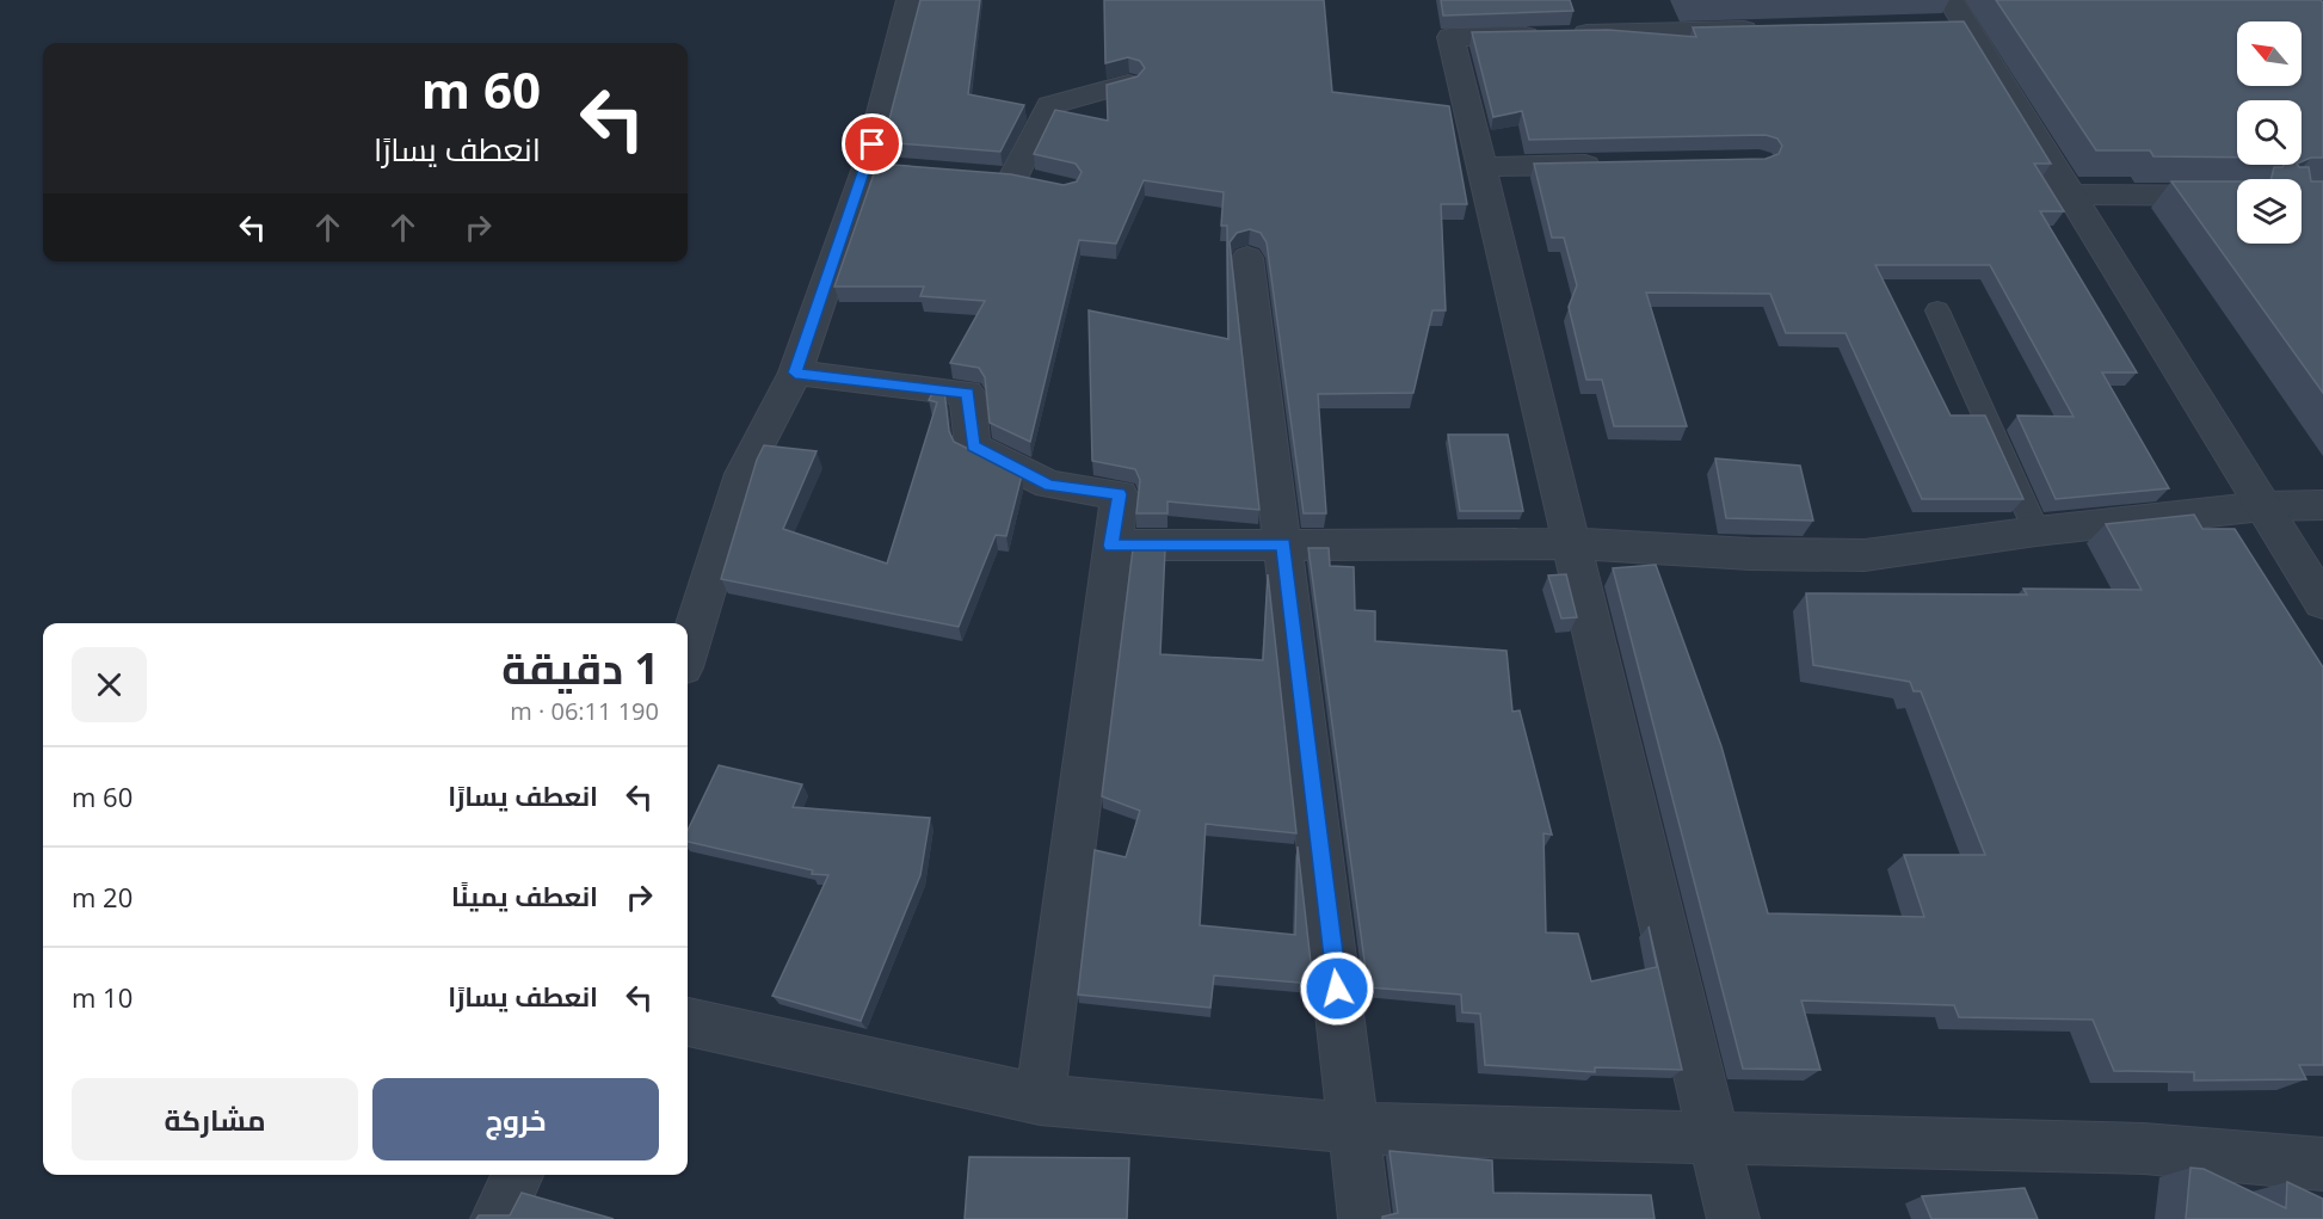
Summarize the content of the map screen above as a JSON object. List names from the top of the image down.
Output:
{
  "north": "top left",
  "page": {
    "turn": ["60 m", "انعطف يسارًا"],
    "heading": ["1 دقيقة", "190 m · 06:11"],
    "list": [
      {
        "name": "انعطف يسارًا",
        "value": "60 m"
      },
      {
        "name": "انعطف يمينًا",
        "value": "20 m"
      },
      {
        "name": "انعطف يسارًا",
        "value": "10 m"
      }
    ],
    "buttons": ["خروج", "مشاركة"]
  }
}
